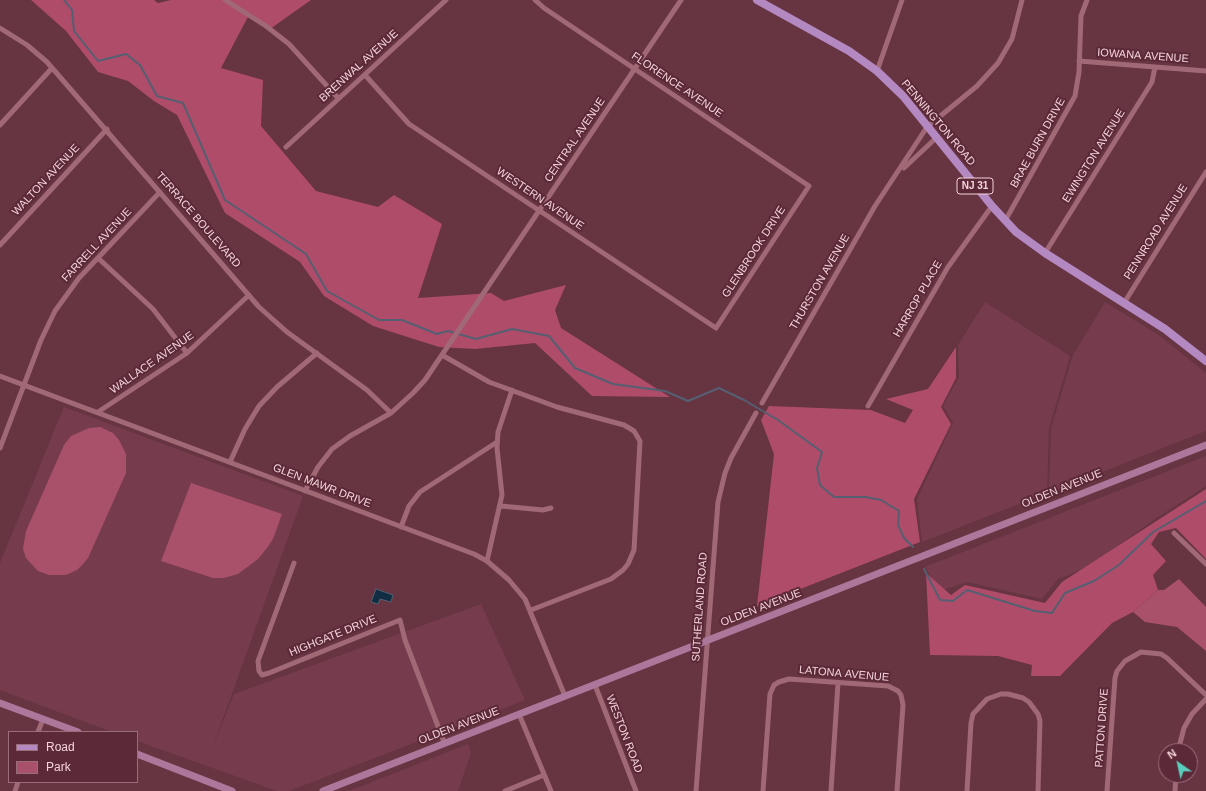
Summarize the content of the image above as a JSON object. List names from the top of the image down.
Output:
{
  "streets": {
    "main road": ["PENNINGTON ROAD", "NJ 31", "OLDEN AVENUE"],
    "street": [
      "IOWANA AVENUE",
      "BRENWAL AVENUE",
      "FLORENCE AVENUE",
      "CENTRAL AVENUE",
      "BRAE BURN DRIVE",
      "EWINGTON AVENUE",
      "WALTON AVENUE",
      "WESTERN AVENUE",
      "TERRACE BOULEVARD",
      "PENNROAD AVENUE",
      "FARRELL AVENUE",
      "GLENBROOK DRIVE",
      "THURSTON AVENUE",
      "HARROP PLACE",
      "WALLACE AVENUE",
      "GLEN MAWR DRIVE",
      "SUTHERLAND ROAD",
      "HIGHGATE DRIVE",
      "LATONA AVENUE",
      "PATTON DRIVE",
      "WESTON ROAD"
    ]
  },
  "crossings": [
    ["IOWANA AVENUE", "BRAE BURN DRIVE"],
    ["IOWANA AVENUE", "EWINGTON AVENUE"],
    ["BRENWAL AVENUE", "WESTERN AVENUE"],
    ["FLORENCE AVENUE", "CENTRAL AVENUE"],
    ["FLORENCE AVENUE", "GLENBROOK DRIVE"],
    ["PENNINGTON ROAD", "BRAE BURN DRIVE"],
    ["PENNINGTON ROAD", "EWINGTON AVENUE"],
    ["PENNINGTON ROAD", "PENNROAD AVENUE"],
    ["PENNINGTON ROAD", "THURSTON AVENUE"],
    ["PENNINGTON ROAD", "HARROP PLACE"],
    ["CENTRAL AVENUE", "WESTERN AVENUE"],
    ["CENTRAL AVENUE", "TERRACE BOULEVARD"],
    ["CENTRAL AVENUE", "GLEN MAWR DRIVE"],
    ["WALTON AVENUE", "TERRACE BOULEVARD"],
    ["WESTERN AVENUE", "GLENBROOK DRIVE"],
    ["TERRACE BOULEVARD", "FARRELL AVENUE"],
    ["TERRACE BOULEVARD", "WALLACE AVENUE"],
    ["FARRELL AVENUE", "GLEN MAWR DRIVE"],
    ["WALLACE AVENUE", "GLEN MAWR DRIVE"],
    ["GLEN MAWR DRIVE", "OLDEN AVENUE"],
    ["OLDEN AVENUE", "SUTHERLAND ROAD"],
    ["OLDEN AVENUE", "HIGHGATE DRIVE"],
    ["OLDEN AVENUE", "WESTON ROAD"]
  ],
  "legend": ["Road", "Park"],
  "north": "top left"
}
